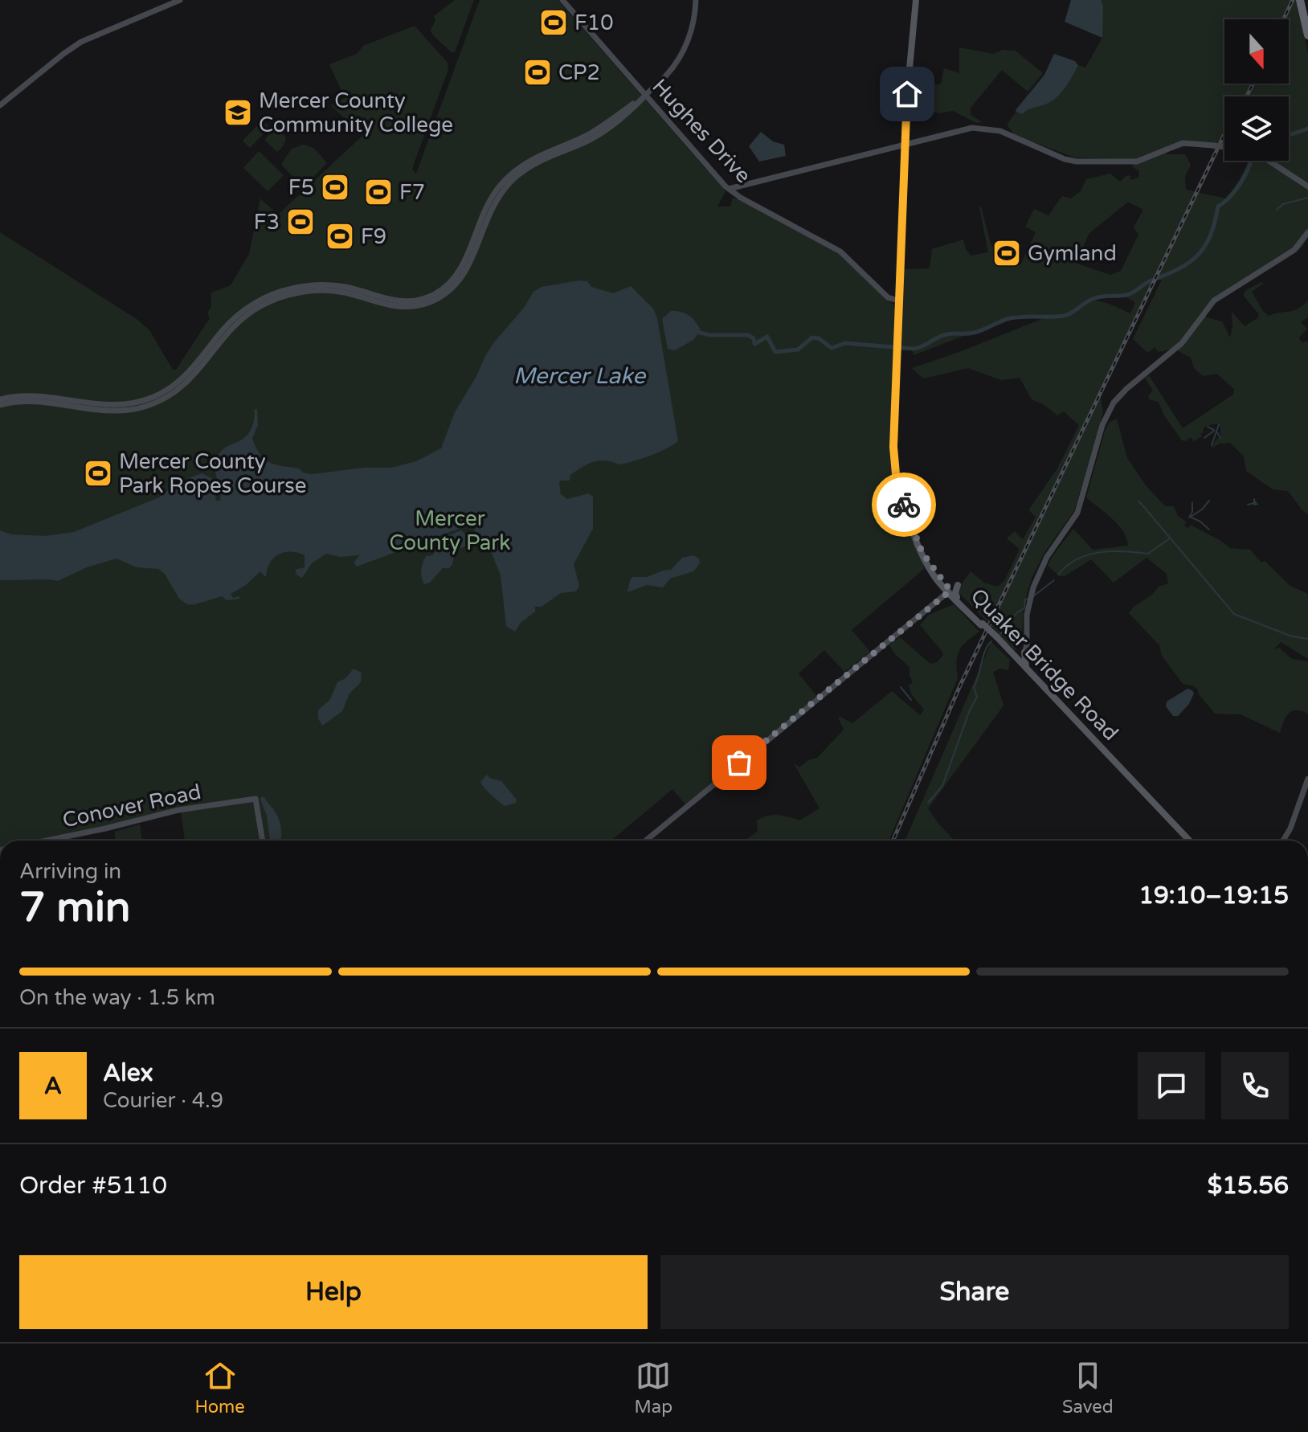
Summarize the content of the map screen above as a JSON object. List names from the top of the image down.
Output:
{
  "streets": {
    "main road": ["Quaker Bridge Road"],
    "street": ["Hughes Drive", "Conover Road"]
  },
  "crossings": [
    ["Hughes Drive", "Quaker Bridge Road"]
  ],
  "water": ["Mercer Lake"],
  "parks": ["Mercer County Park"],
  "places": {
    "sports": [
      "F10",
      "CP2",
      "F5",
      "F7",
      "F3",
      "F9",
      "Gymland",
      "Mercer County Park Ropes Course"
    ],
    "school or university": ["Mercer County Community College"]
  },
  "north": "bottom",
  "page": {
    "heading": ["7 min", "Arriving in", "19:10–19:15"],
    "panel": [
      "Alex",
      "Courier · 4.9",
      "Order #5110",
      "$15.56"
    ],
    "bar": "On the way · 1.5 km",
    "round": "A",
    "buttons": ["Help", "Share"],
    "tabs": ["Home", "Map", "Saved"]
  }
}
